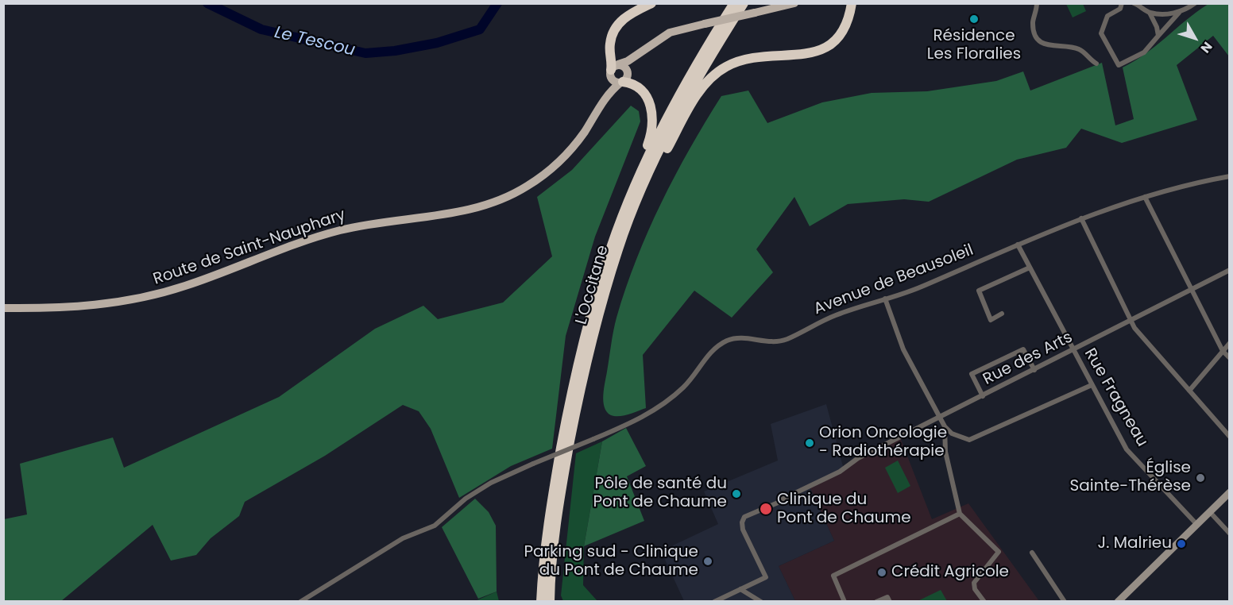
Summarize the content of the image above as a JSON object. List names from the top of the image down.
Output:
{
  "streets": {
    "highway": ["L'Occitane"],
    "main road": ["Route de Saint-Nauphary"],
    "street": ["Avenue de Beausoleil", "Rue des Arts", "Rue Fragneau"]
  },
  "crossings": [
    ["Avenue de Beausoleil", "Rue Fragneau"],
    ["Rue des Arts", "Rue Fragneau"]
  ],
  "water": ["Le Tescou"],
  "places": [
    "Résidence Les Floralies",
    "Orion Oncologie - Radiothérapie",
    "Église Sainte-Thérèse",
    "Pôle de santé du Pont de Chaume",
    "Clinique du Pont de Chaume",
    "J. Malrieu",
    "Parking sud - Clinique du Pont de Chaume",
    "Crédit Agricole"
  ],
  "north": "bottom right"
}
